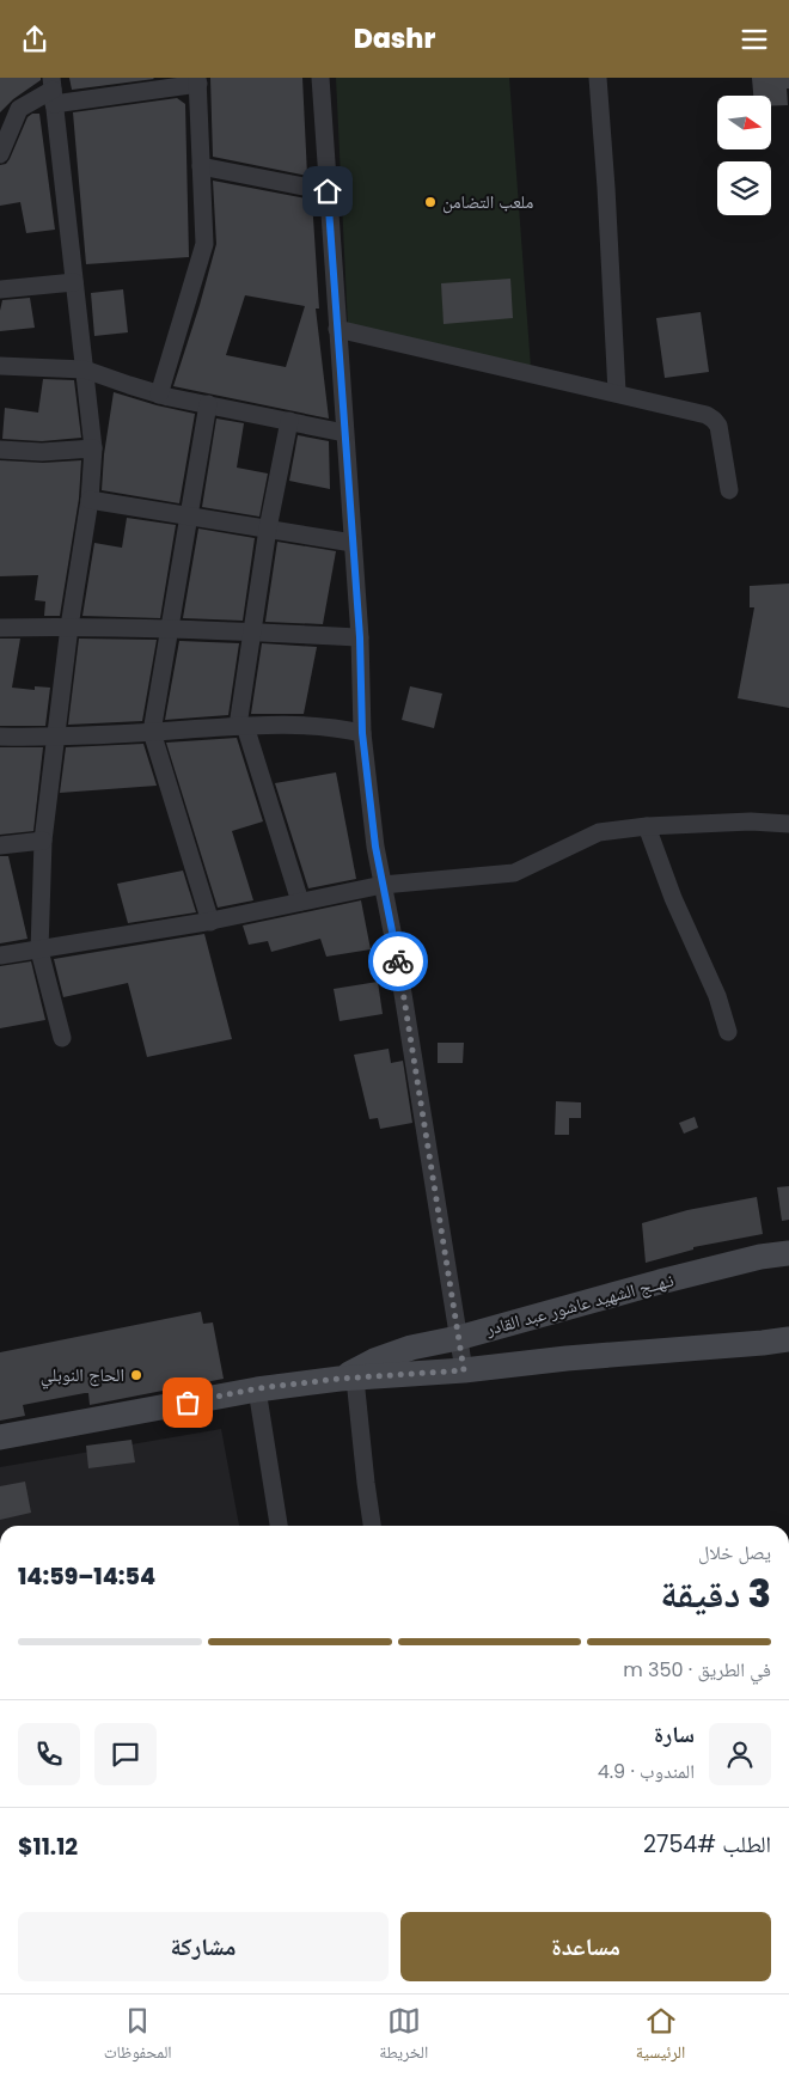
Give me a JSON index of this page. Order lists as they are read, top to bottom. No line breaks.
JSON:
{"streets":{"main road":["نـهــج الشهيد عاشور عبد القادر"]},"places":["ملعب التضامن","الحاج النوبلي"],"north":"right","page":{"header":"Dashr","heading":["3 دقيقة","يصل خلال","14:54–14:59"],"panel":["سارة","المندوب · 4.9","الطلب #2754","$11.12"],"bar":"في الطريق · 350 m","buttons":["مساعدة","مشاركة"],"tabs":["الرئيسية","الخريطة","المحفوظات"]}}
